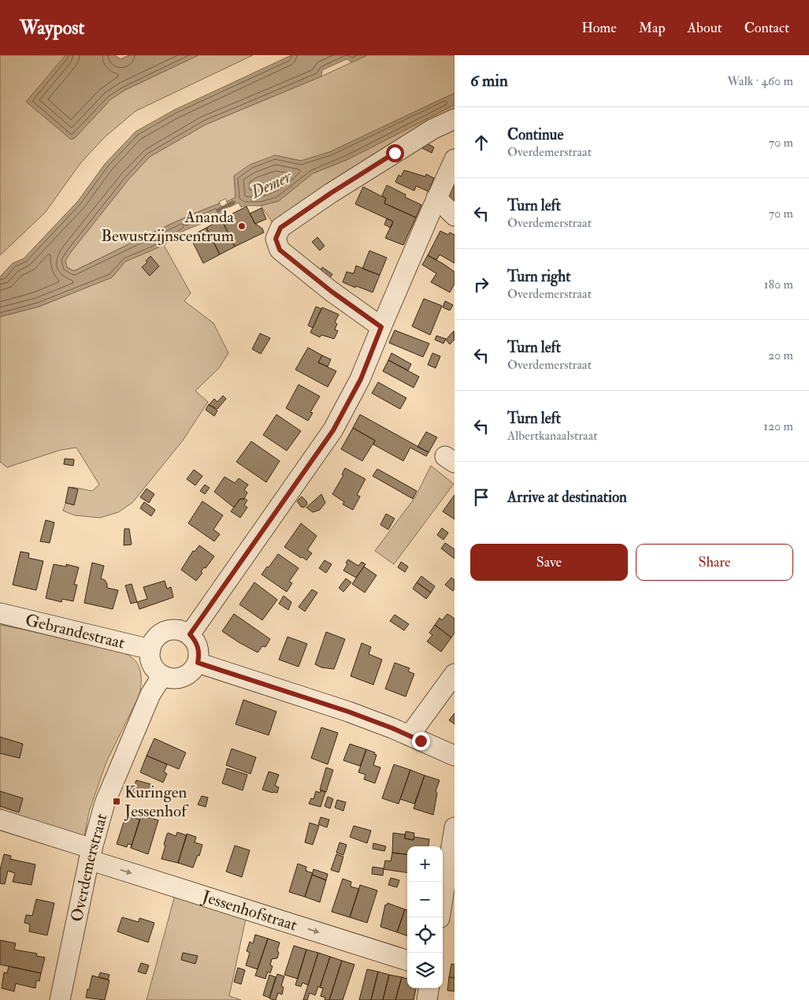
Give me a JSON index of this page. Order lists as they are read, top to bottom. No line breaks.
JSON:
{"streets":{"street":["Gebrandestraat","Overdemerstraat","Jessenhofstraat"]},"crossings":[["Gebrandestraat","Overdemerstraat"],["Overdemerstraat","Jessenhofstraat"]],"one_way":["Jessenhofstraat"],"water":["Demer"],"places":{"other":["Ananda Bewustzijnscentrum"],"transit":["Kuringen Jessenhof"]},"page":{"header":"Waypost","nav":["Home","Map","About","Contact"],"heading":["6 min","Walk · 460 m"],"list":[["Continue","Overdemerstraat","70 m"],["Turn left","Overdemerstraat","70 m"],["Turn right","Overdemerstraat","180 m"],["Turn left","Overdemerstraat","20 m"],["Turn left","Albertkanaalstraat","120 m"],"Arrive at destination"],"buttons":["Save","Share"],"map_buttons":["+","−"]}}
